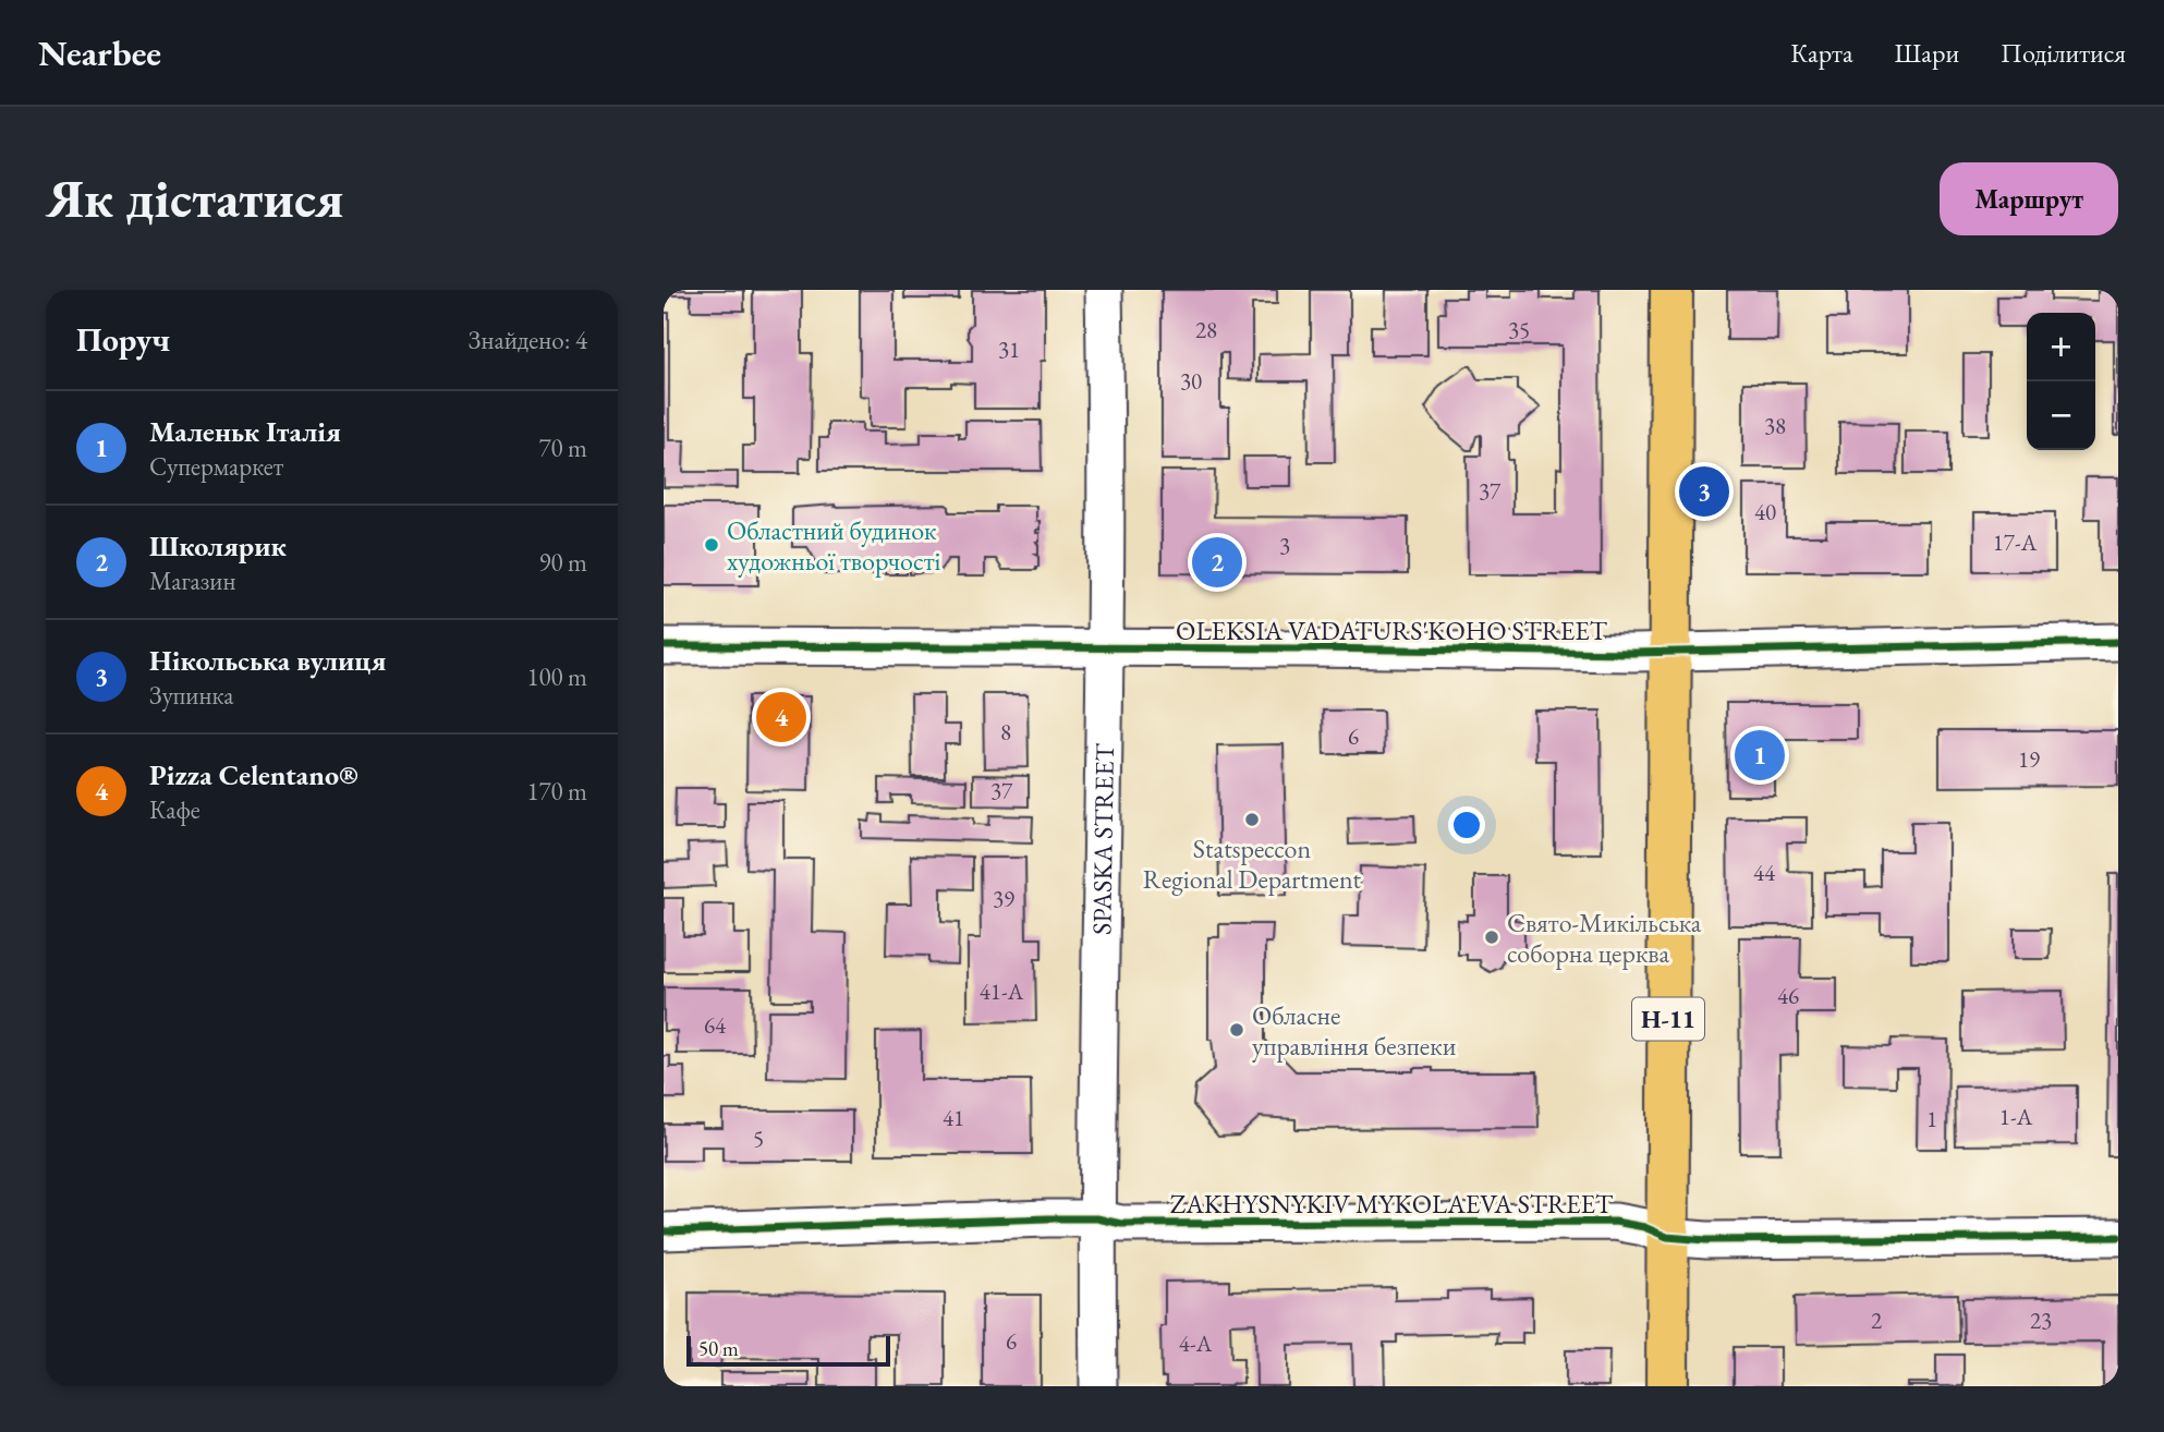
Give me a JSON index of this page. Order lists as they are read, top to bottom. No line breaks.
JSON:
{"streets":{"main road":["Н-11"],"street":["OLEKSIA VADATURS'KOHO STREET","SPASKA STREET","ZAKHYSNYKIV MYKOLAEVA STREET"]},"crossings":[["OLEKSIA VADATURS'KOHO STREET","SPASKA STREET"],["OLEKSIA VADATURS'KOHO STREET","Н-11"],["SPASKA STREET","ZAKHYSNYKIV MYKOLAEVA STREET"],["Н-11","ZAKHYSNYKIV MYKOLAEVA STREET"]],"places":["Областний будинок художньої творчості","Statspeccon Regional Department","Свято-Микільська соборна церква","Обласне управління безпеки"],"house_numbers":["28","35","31","30","38","37","40","17-А","3","8","6","19","37","44","39","41-А","46","64","1-А","41","1","5","2","23","6","4-А"],"scale_bar":"50 m","page":{"header":"Nearbee","nav":["Карта","Шари","Поділитися"],"buttons":"Маршрут","title":"Як дістатися","heading":["Поруч","Знайдено: 4"],"map_buttons":["+","−"],"list":[{"mark":"1","name":"Маленьк Італія","note":"Супермаркет","value":"70 m"},{"mark":"2","name":"Школярик","note":"Магазин","value":"90 m"},{"mark":"3","name":"Нікольська вулиця","note":"Зупинка","value":"100 m"},{"mark":"4","name":"Pizza Celentano®","note":"Кафе","value":"170 m"}],"pins":["3","2","4","1"],"scale":"50 m"}}
